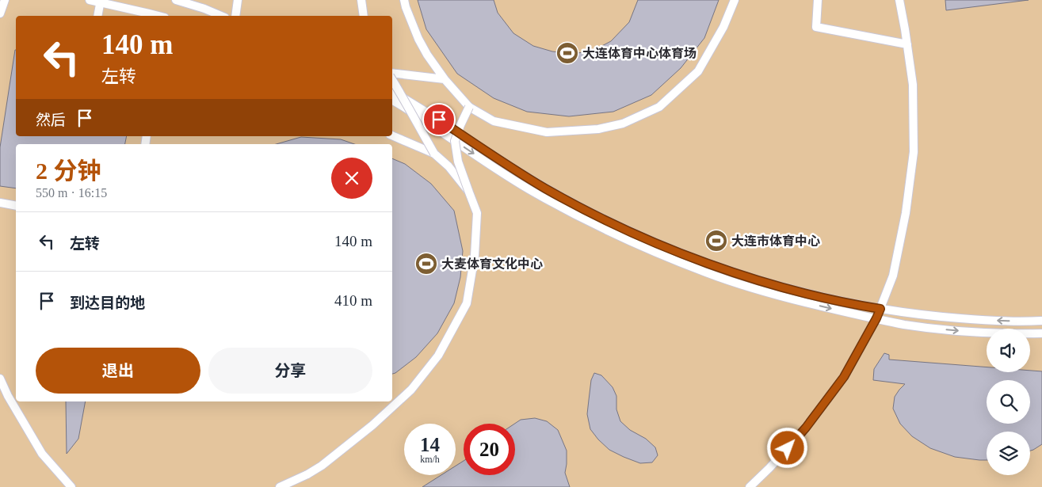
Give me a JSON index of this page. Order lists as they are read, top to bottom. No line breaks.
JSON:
{"places":{"sports":["大连体育中心体育场","大连市体育中心","大麦体育文化中心"]},"page":{"turn":["140 m","左转"],"then":"然后","heading":["2 分钟","550 m · 16:15"],"list":[{"name":"左转","value":"140 m"},{"name":"到达目的地","value":"410 m"}],"buttons":["退出","分享"],"speed":"14 km/h","limit":"20"}}
